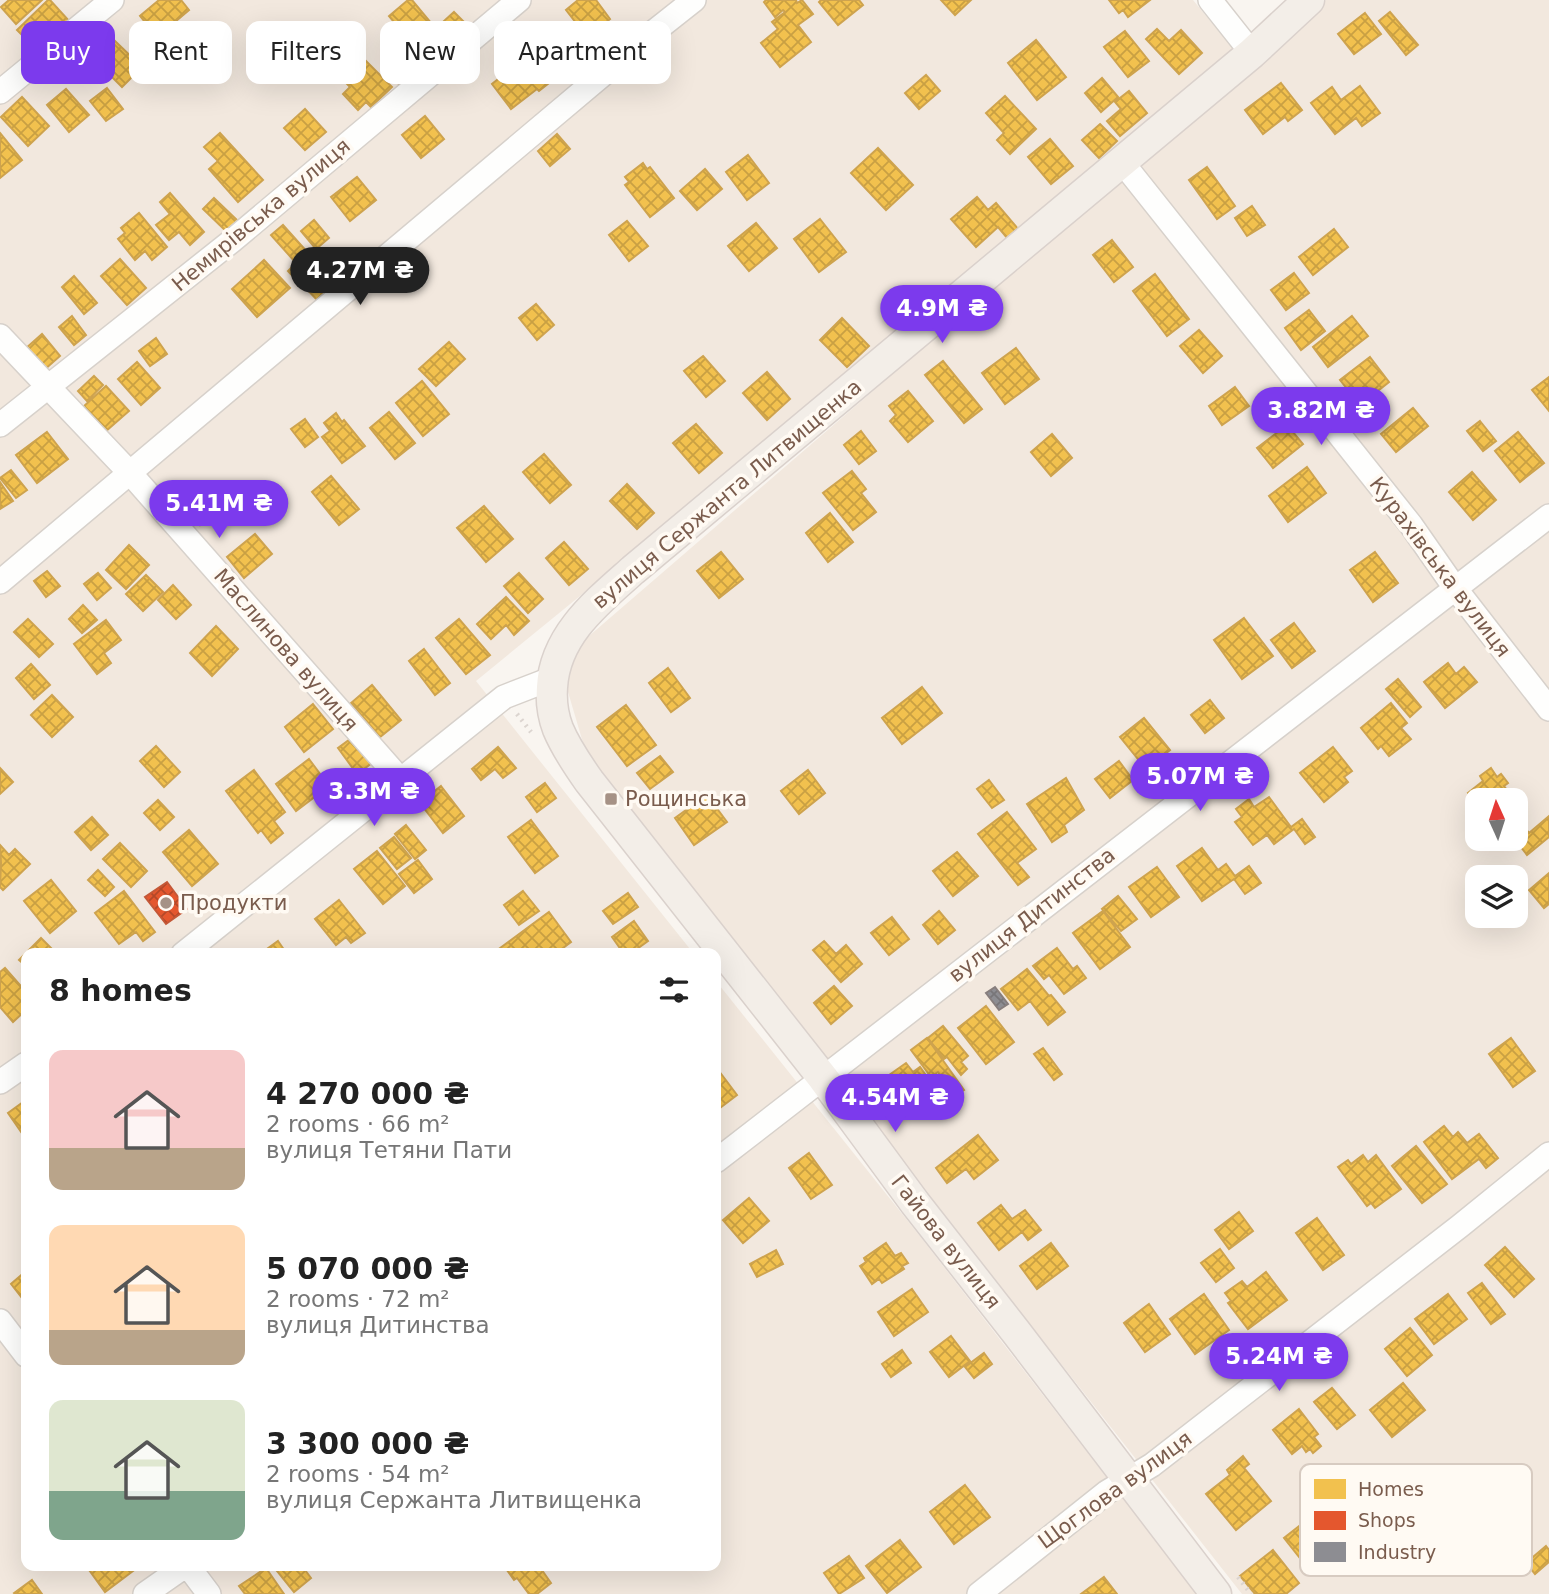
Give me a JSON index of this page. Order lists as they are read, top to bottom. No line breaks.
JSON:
{"streets":{"main road":["вулиця Сержанта Литвищенка","Гайова вулиця"],"street":["Немирівська вулиця","Курахівська вулиця","Маслинова вулиця","вулиця Дитинства","Щоглова вулиця"]},"crossings":[["Немирівська вулиця","Маслинова вулиця"],["вулиця Сержанта Литвищенка","Курахівська вулиця"],["вулиця Сержанта Литвищенка","Гайова вулиця"],["Курахівська вулиця","вулиця Дитинства"],["вулиця Дитинства","Гайова вулиця"],["Гайова вулиця","Щоглова вулиця"]],"places":{"transit":["Рощинська"],"other":["Продукти"]},"legend":["Homes","Shops","Industry"],"north":"top","page":{"chip":["Buy","Rent","Filters","New","Apartment"],"price":["4.27M ₴","4.9M ₴","3.82M ₴","5.41M ₴","5.07M ₴","3.3M ₴","4.54M ₴","5.24M ₴"],"heading":"8 homes","list":[{"name":"4 270 000 ₴","note":"2 rooms · 66 m² · вулиця Тетяни Пати"},{"name":"5 070 000 ₴","note":"2 rooms · 72 m² · вулиця Дитинства"},{"name":"3 300 000 ₴","note":"2 rooms · 54 m² · вулиця Сержанта Литвищенка"}]}}
